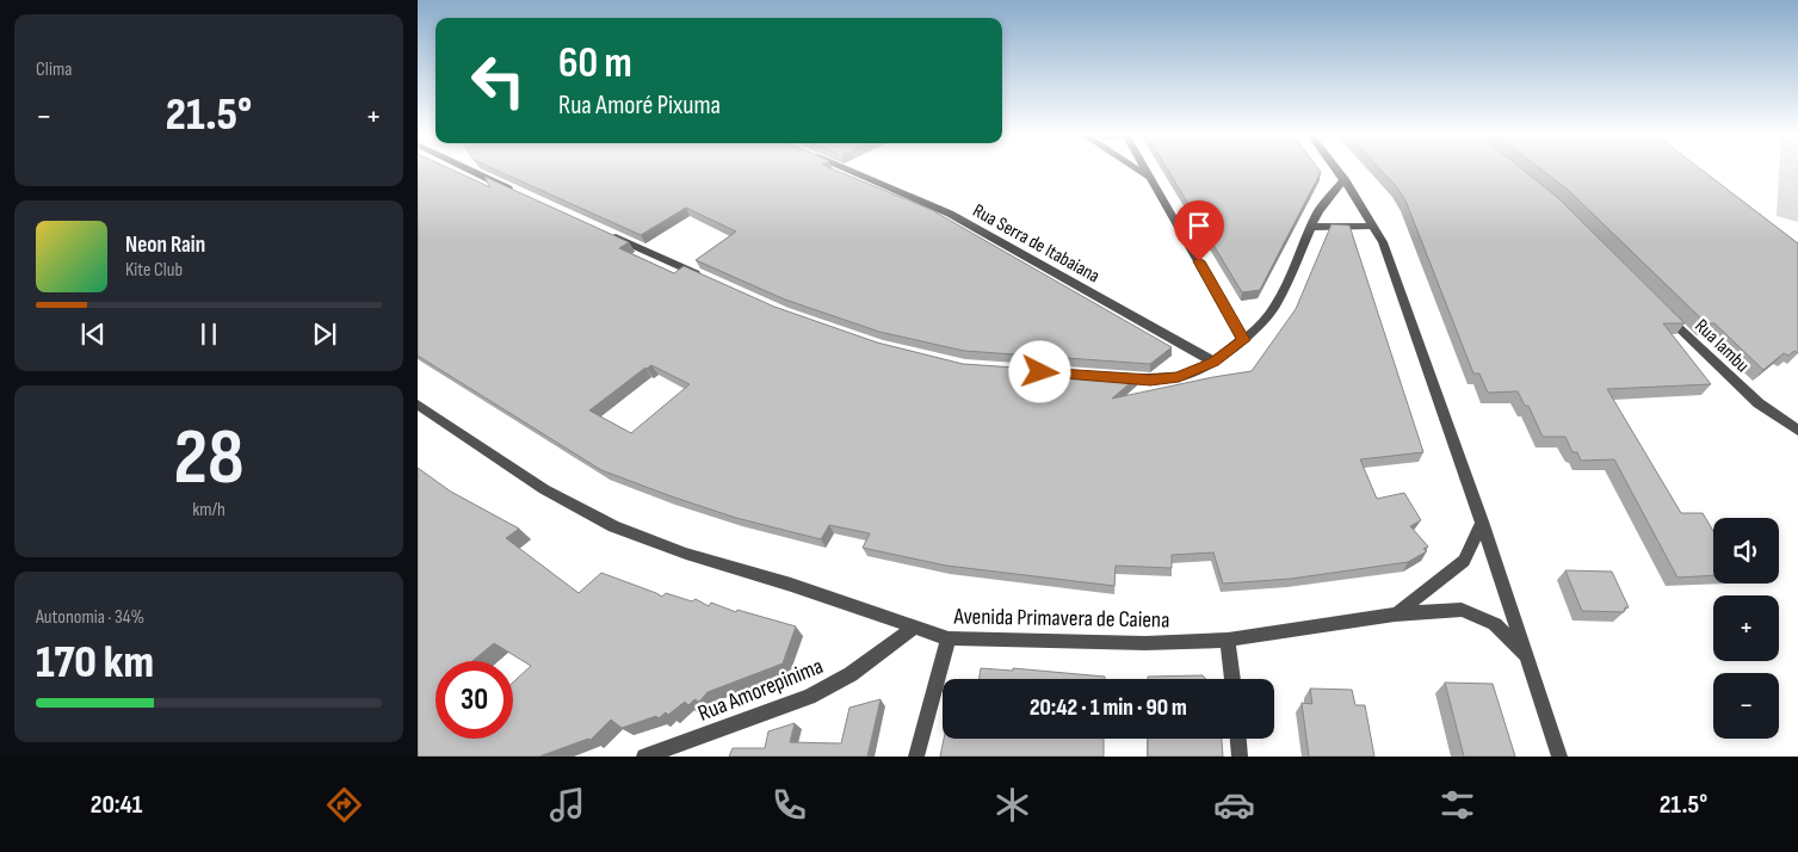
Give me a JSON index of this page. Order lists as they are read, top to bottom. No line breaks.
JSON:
{"streets":{"street":["Rua Serra de Itabaiana","Rua Iambu","Avenida Primavera de Caiena","Rua Amorepinima"]},"crossings":[["Avenida Primavera de Caiena","Rua Amorepinima"]],"page":{"tile":["Clima",["28","km/h"],["Autonomia · 34%","170 km"]],"turn":["60 m","Rua Amoré Pixuma"],"heat":["−","21.5°","+"],"song":["Neon Rain","Kite Club"],"map_buttons":["+","−"],"limit":"30","trip":"20:42 · 1 min · 90 m","tabs":["20:41","21.5°"]}}
